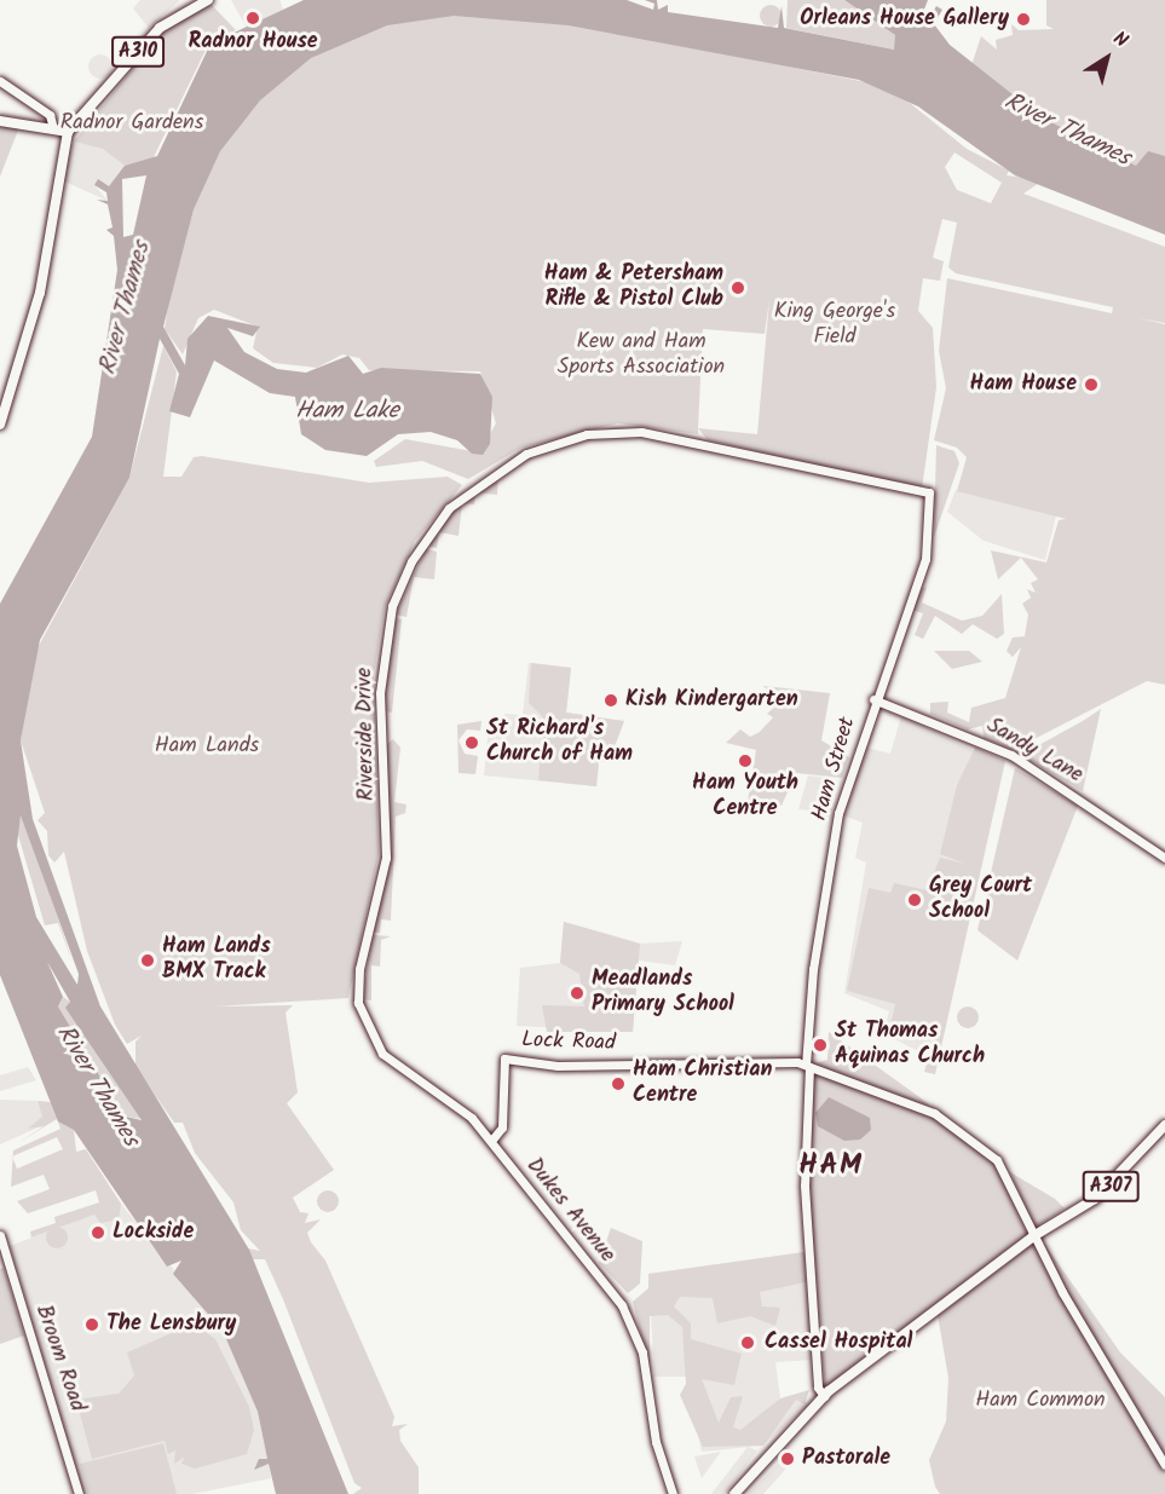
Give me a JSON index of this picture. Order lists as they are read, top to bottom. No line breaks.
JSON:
{"streets":{"main road":["A310","A307"],"street":["Riverside Drive","Sandy Lane","Ham Street","Lock Road","Dukes Avenue","Broom Road"]},"crossings":[["Riverside Drive","Ham Street"],["Riverside Drive","Dukes Avenue"],["Sandy Lane","Ham Street"],["Ham Street","Lock Road"],["Lock Road","Dukes Avenue"]],"districts":["HAM"],"water":["River Thames","Ham Lake"],"parks":["Radnor Gardens","King George's Field","Kew and Ham Sports Association","Ham Lands","Ham Common"],"places":["Radnor House","Orleans House Gallery","Ham & Petersham Rifle & Pistol Club","Ham House","Kish Kindergarten","St Richard's Church of Ham","Ham Youth Centre","Grey Court School","Ham Lands BMX Track","Meadlands Primary School","St Thomas Aquinas Church","Ham Christian Centre","Lockside","The Lensbury","Cassel Hospital","Pastorale"],"north":"top right"}
